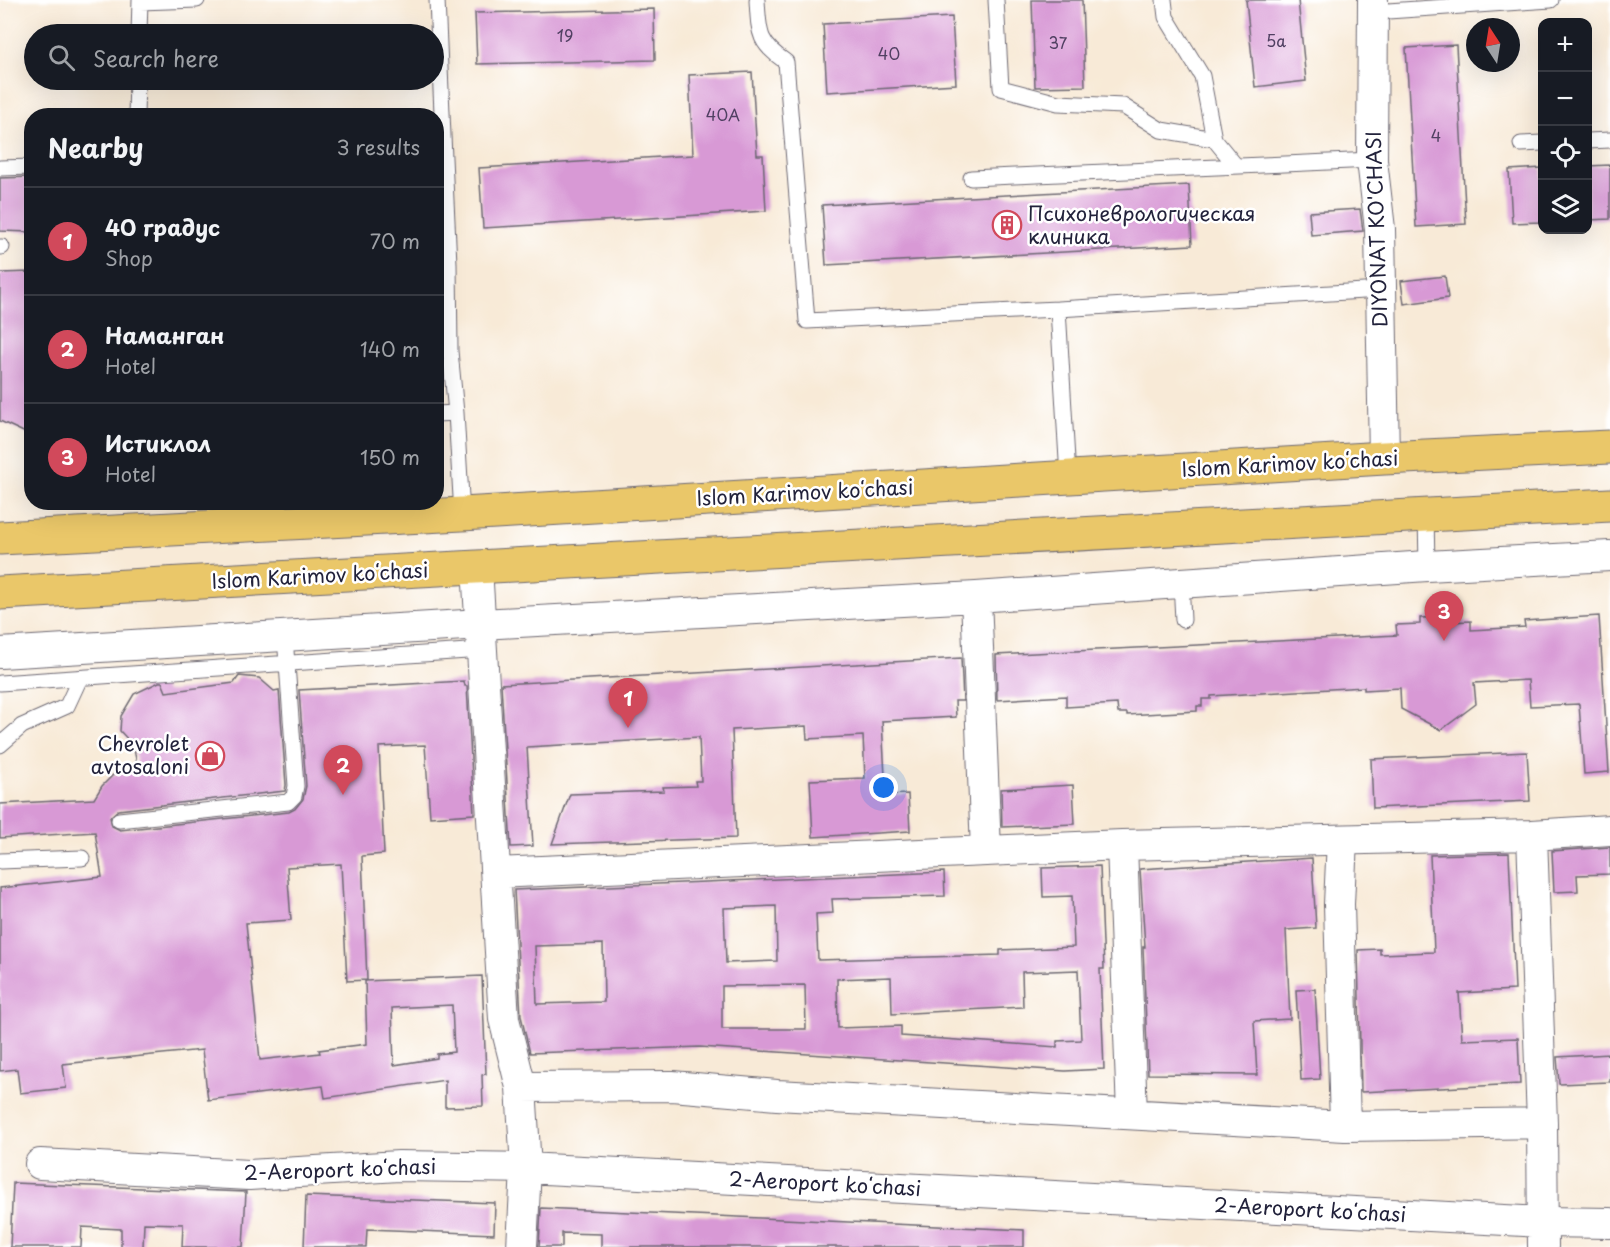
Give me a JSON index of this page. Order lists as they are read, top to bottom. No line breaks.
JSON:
{"streets":{"highway":["Islom Karimov koʻchasi"],"street":["DIYONAT KO'CHASI","2-Aeroport koʻchasi"]},"crossings":[["DIYONAT KO'CHASI","Islom Karimov koʻchasi"]],"places":{"building":["Психоневрологическая клиника"],"shop":["Chevrolet avtosaloni"]},"house_numbers":["19","5a","37","40","40A","4"],"north":"top","page":{"map_buttons":["+","−"],"search":"Search here","heading":["Nearby","3 results"],"list":[{"mark":"1","name":"40 градус","note":"Shop","value":"70 m"},{"mark":"2","name":"Наманган","note":"Hotel","value":"140 m"},{"mark":"3","name":"Истиклол","note":"Hotel","value":"150 m"}],"pins":["3","1","2"]}}
